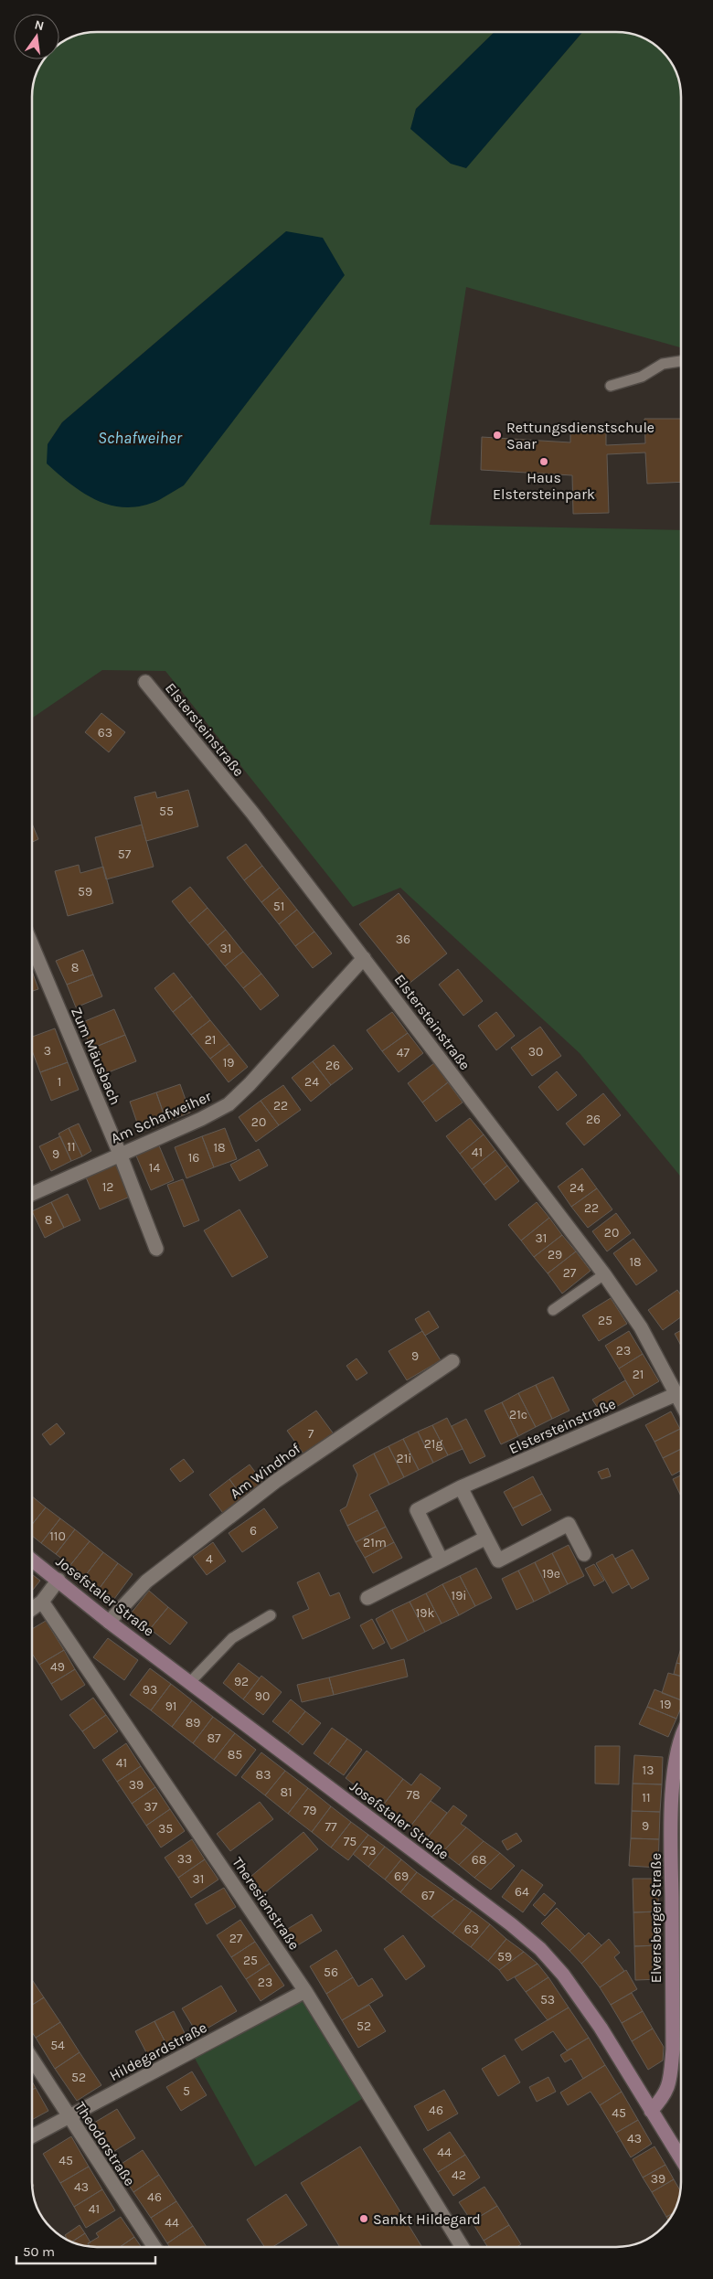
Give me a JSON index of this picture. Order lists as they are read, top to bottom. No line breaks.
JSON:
{"streets":{"street":["Elstersteinstraße","Zum Mäusbach","Am Schafweiher","Am Windhof","Josefstaler Straße","Theresienstraße","Elversberger Straße","Hildegardstraße","Theodorstraße"]},"crossings":[["Elstersteinstraße","Am Schafweiher"],["Zum Mäusbach","Am Schafweiher"],["Am Windhof","Josefstaler Straße"],["Josefstaler Straße","Elversberger Straße"],["Theresienstraße","Hildegardstraße"],["Hildegardstraße","Theodorstraße"]],"water":["Schafweiher"],"places":["Rettungsdienstschule Saar","Haus Elstersteinpark","Sankt Hildegard"],"house_numbers":["63","55","57","59","51","36","31","8","21","3","30","47","19","26","1","24","22","26","20","11","18","41","9","16","14","12","24","22","8","20","31","29","18","27","25","23","9","21","21c","7","21g","21i","6","110","21m","4","19e","19i","19k","49","92","93","90","19","91","89","87","85","41","13","83","39","81","78","11","37","79","9","77","35","75","73","33","68","69","31","64","67","63","27","59","25","56","23","53","52","54","52","5","46","45","43","44","45","42","39","43","46","41","44"],"scale_bar":"50 m","north":"top"}
